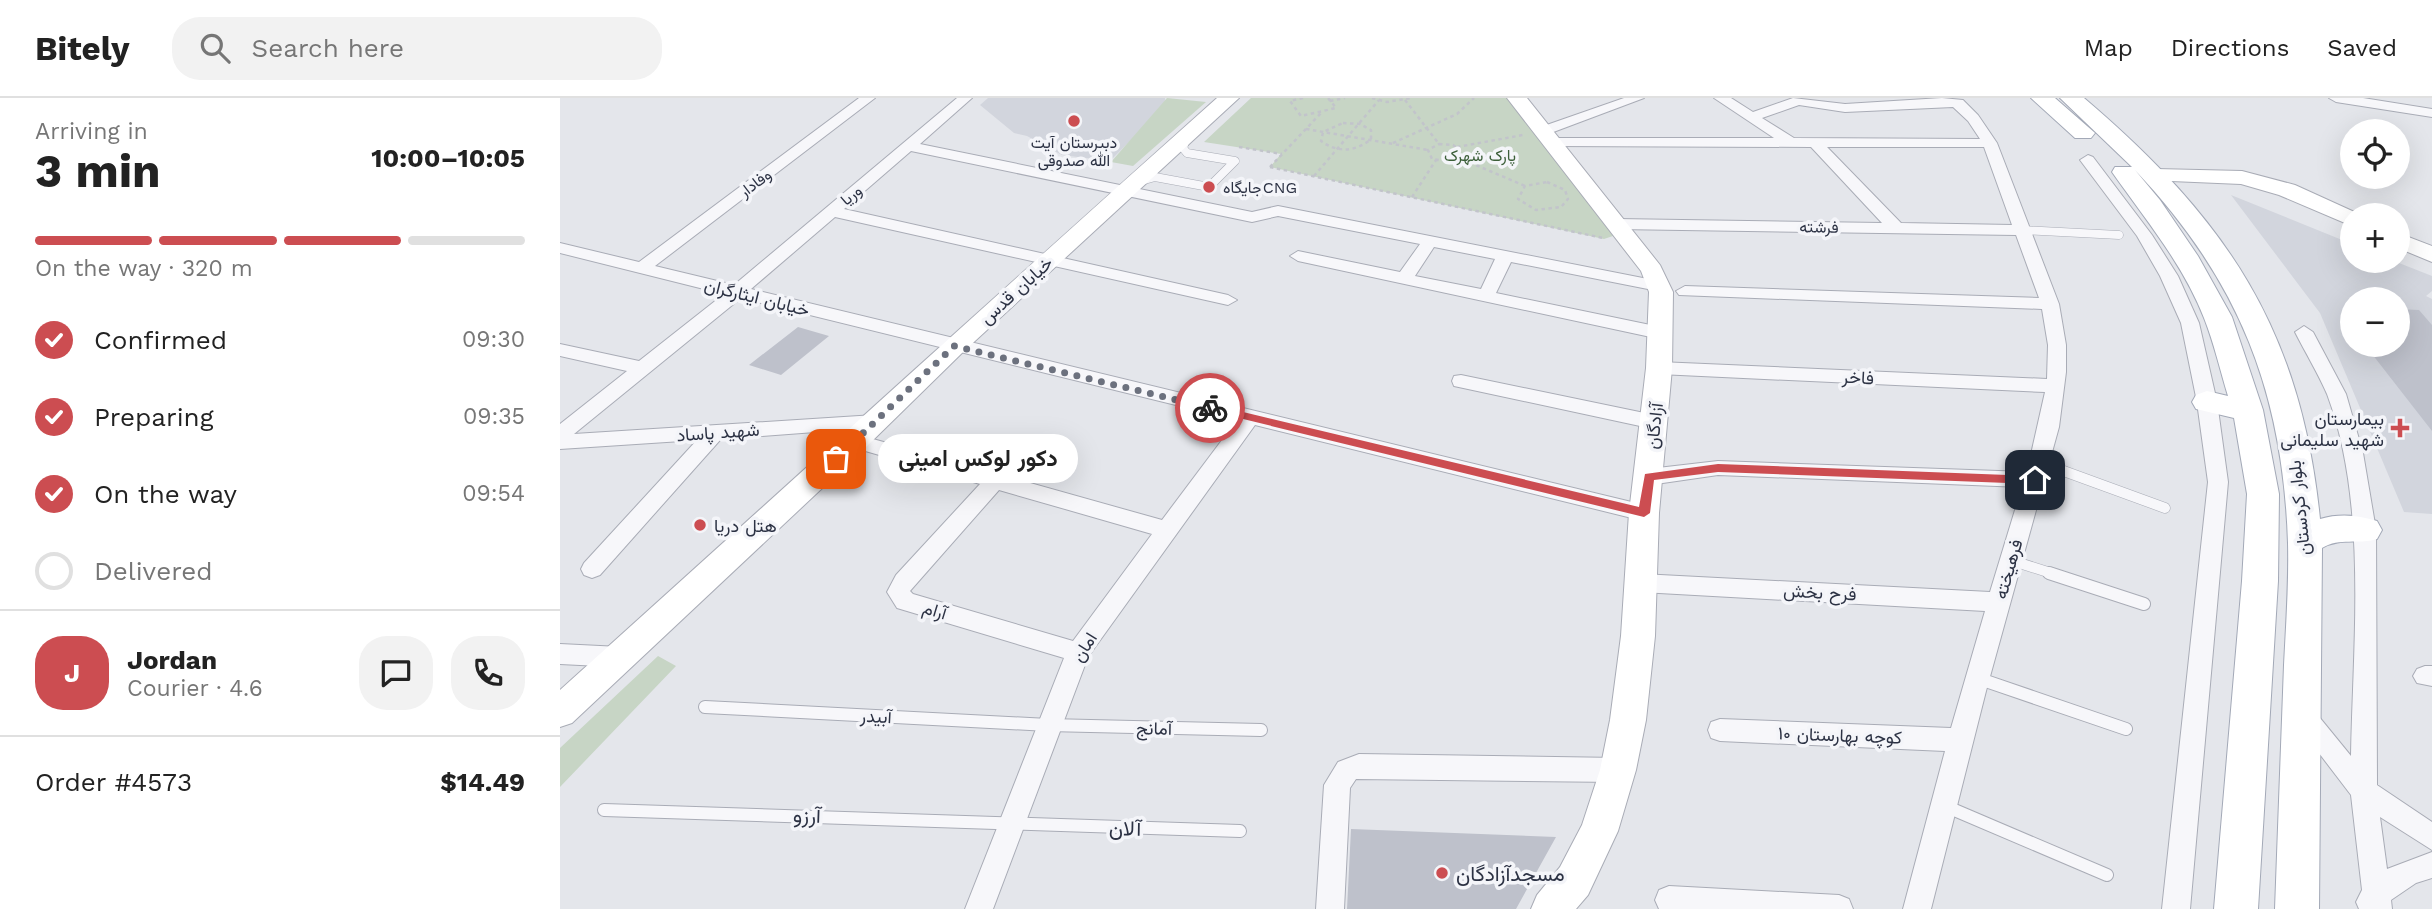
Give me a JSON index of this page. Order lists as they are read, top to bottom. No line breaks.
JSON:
{"streets":{"main road":["بلوار کردستان"],"street":["وفادار","وریا","فرشته","خیابان قدس","خیابان ایثارگران","فاخر","آزادگان","شهید پاساد","فرهیخته","فرح بخش","آرام","امان","کوچه بهارستان ۱۰"],"lane":["آبیدر","آمانج","آرزو","آلان"]},"crossings":[["وفادار","خیابان ایثارگران"],["وریا","خیابان ایثارگران"],["فرشته","آزادگان"],["فرشته","فرهیخته"],["خیابان قدس","خیابان ایثارگران"],["خیابان قدس","شهید پاساد"],["خیابان ایثارگران","آزادگان"],["خیابان ایثارگران","امان"],["فاخر","آزادگان"],["فاخر","فرهیخته"],["آزادگان","فرح بخش"],["شهید پاساد","آرام"],["شهید پاساد","امان"],["فرهیخته","فرح بخش"],["فرهیخته","کوچه بهارستان ۱۰"],["آرام","امان"],["امان","آبیدر"],["امان","آمانج"],["امان","آرزو"],["امان","آلان"],["آبیدر","آمانج"],["آرزو","آلان"]],"parks":["پارک شهرک"],"places":{"other":["دبیرستان آیت الله صدوقی","جایگاهCNG","دکور لوکس امینی","هتل دریا","مسجدآزادگان"],"health":["بیمارستان شهید سلیمانی"]},"page":{"header":"Bitely","search":"Search here","nav":["Map","Directions","Saved"],"heading":["3 min","Arriving in","10:00–10:05"],"panel":["Jordan","Courier · 4.6","Order #4573","$14.49"],"map_buttons":["+","−"],"bar":"On the way · 320 m","list":[["Confirmed","09:30"],["Preparing","09:35"],["On the way","09:54"],"Delivered"],"bubble":"دکور لوکس امینی","round":"J"}}
